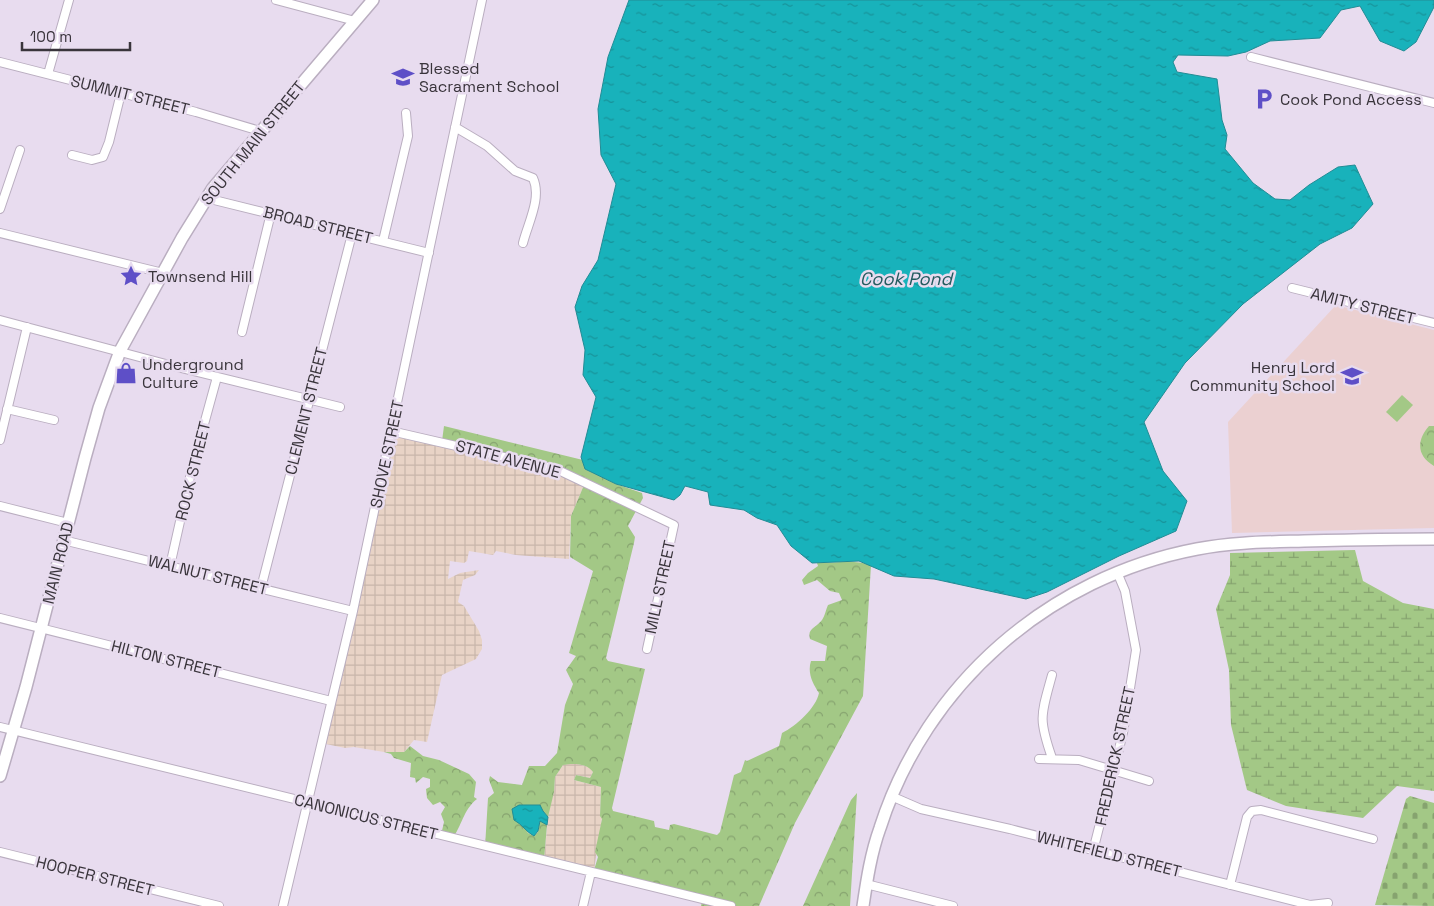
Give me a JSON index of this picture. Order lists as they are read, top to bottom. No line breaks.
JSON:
{"streets":{"main road":["SOUTH MAIN STREET","MAIN ROAD"],"street":["SUMMIT STREET","BROAD STREET","AMITY STREET","CLEMENT STREET","SHOVE STREET","STATE AVENUE","ROCK STREET","WALNUT STREET","MILL STREET","HILTON STREET","FREDERICK STREET","CANONICUS STREET","WHITEFIELD STREET","HOOPER STREET"]},"crossings":[["SUMMIT STREET","SOUTH MAIN STREET"],["SOUTH MAIN STREET","BROAD STREET"],["SOUTH MAIN STREET","MAIN ROAD"],["BROAD STREET","CLEMENT STREET"],["BROAD STREET","SHOVE STREET"],["CLEMENT STREET","WALNUT STREET"],["SHOVE STREET","STATE AVENUE"],["SHOVE STREET","WALNUT STREET"],["SHOVE STREET","HILTON STREET"],["SHOVE STREET","CANONICUS STREET"],["STATE AVENUE","MILL STREET"],["ROCK STREET","WALNUT STREET"],["MAIN ROAD","WALNUT STREET"],["MAIN ROAD","HILTON STREET"],["MAIN ROAD","CANONICUS STREET"],["FREDERICK STREET","WHITEFIELD STREET"]],"water":["Cook Pond"],"places":{"school or university":["Blessed Sacrament School","Henry Lord Community School"],"parking":["Cook Pond Access"],"place":["Townsend Hill"],"shop":["Underground Culture"]},"scale_bar":"100 m"}
